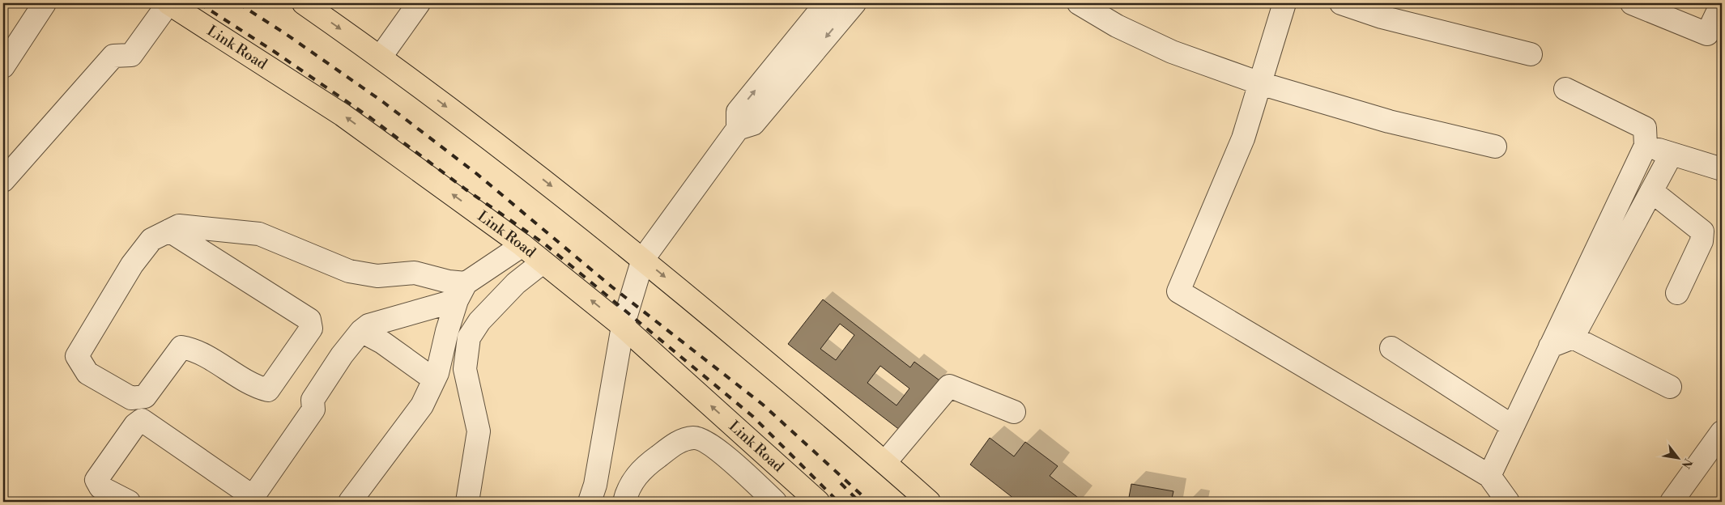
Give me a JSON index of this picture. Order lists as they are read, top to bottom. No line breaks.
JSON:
{"streets":{"main road":["Link Road"]},"north":"bottom right"}
